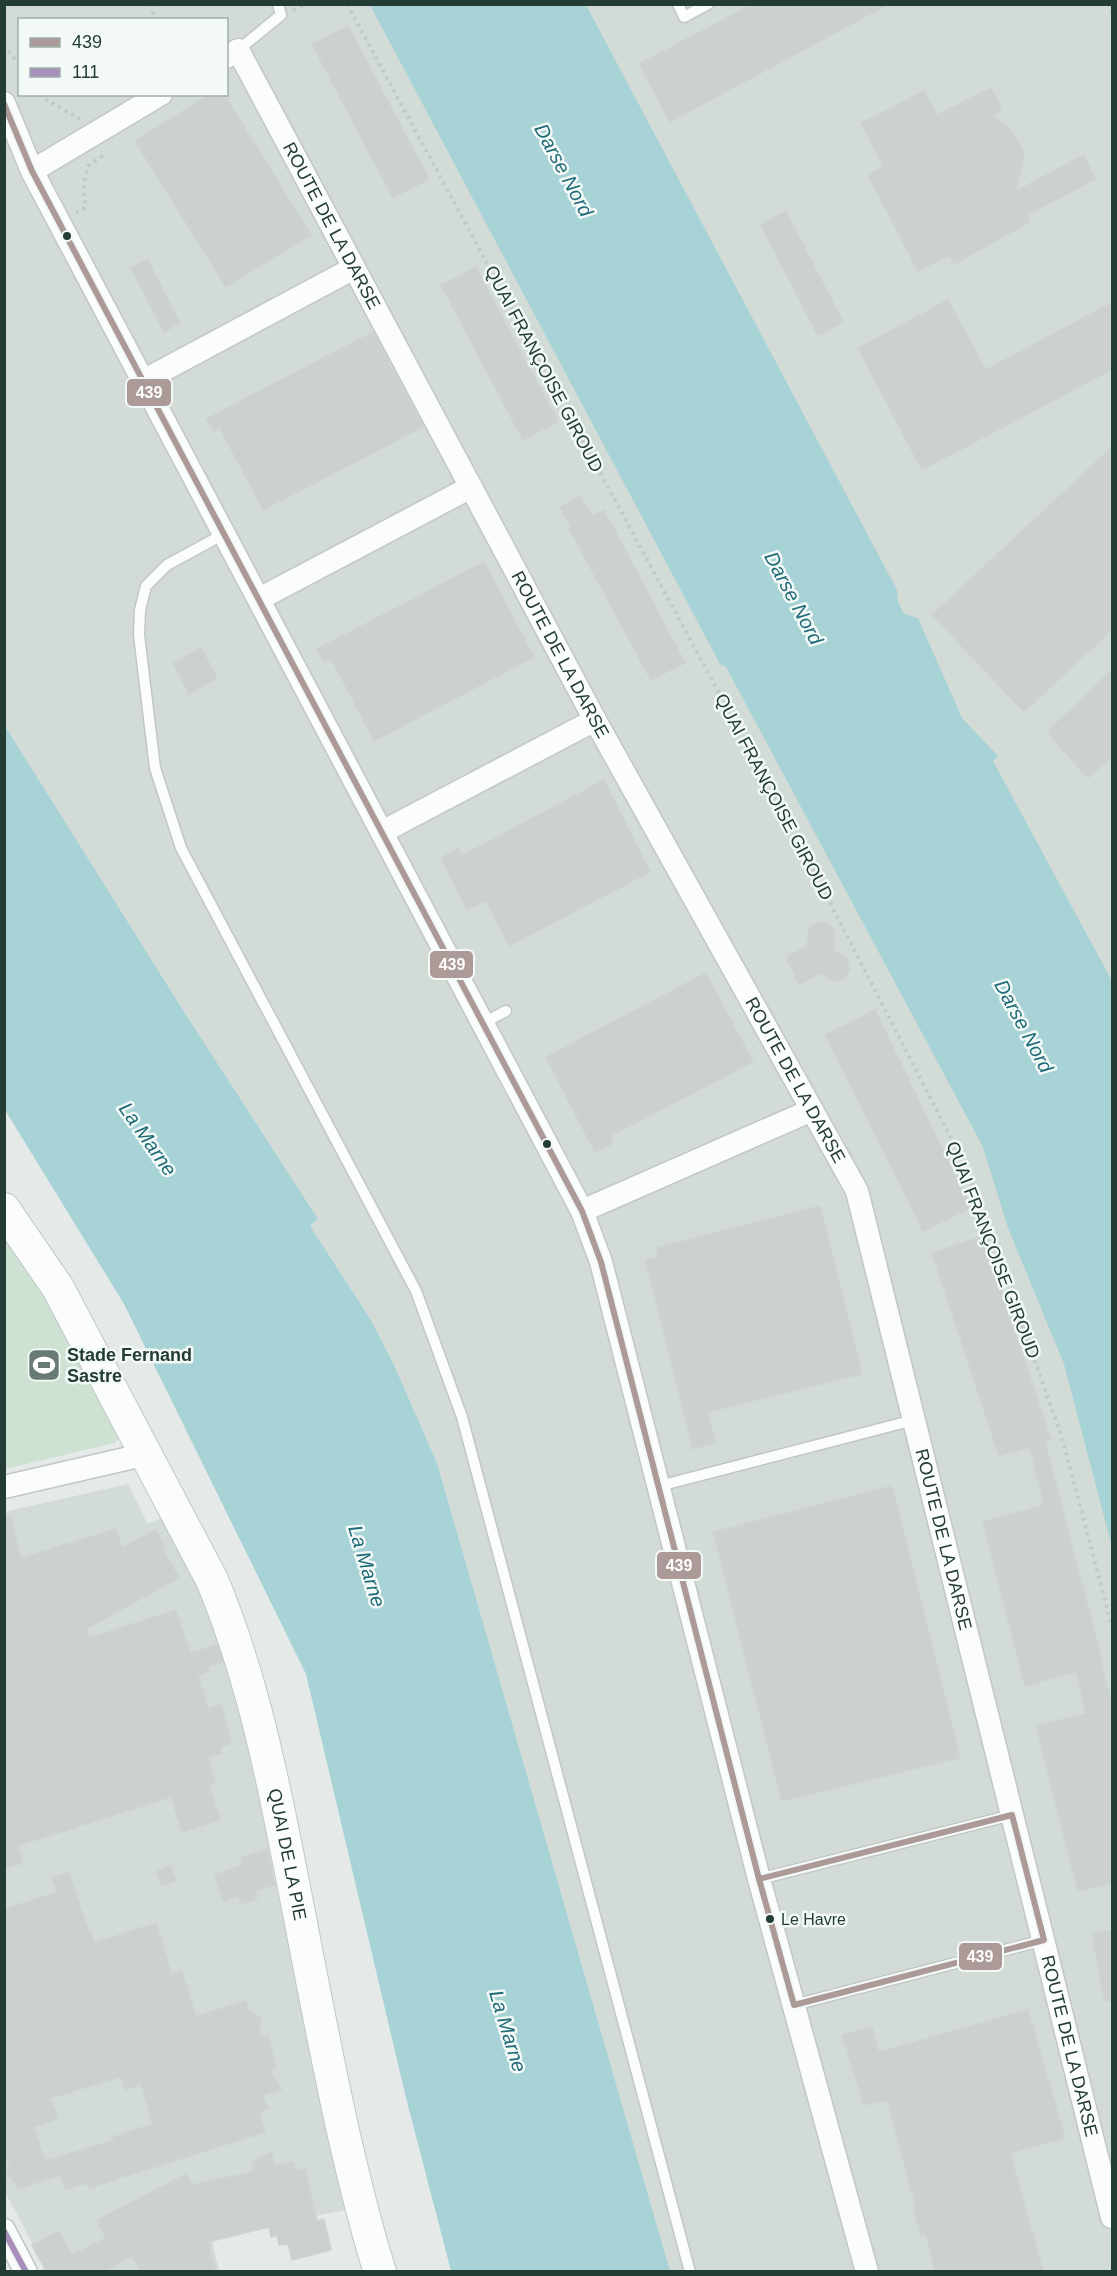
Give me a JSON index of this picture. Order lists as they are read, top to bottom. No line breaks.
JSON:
{"streets":{"street":["ROUTE DE LA DARSE","QUAI DE LA PIE"],"path":["QUAI FRANÇOISE GIROUD"]},"water":["Darse Nord","La Marne"],"places":{"sports":["Stade Fernand Sastre"],"other":["Le Havre"]},"lines":["transit line 439","transit line 111"],"legend":["439","111"]}
